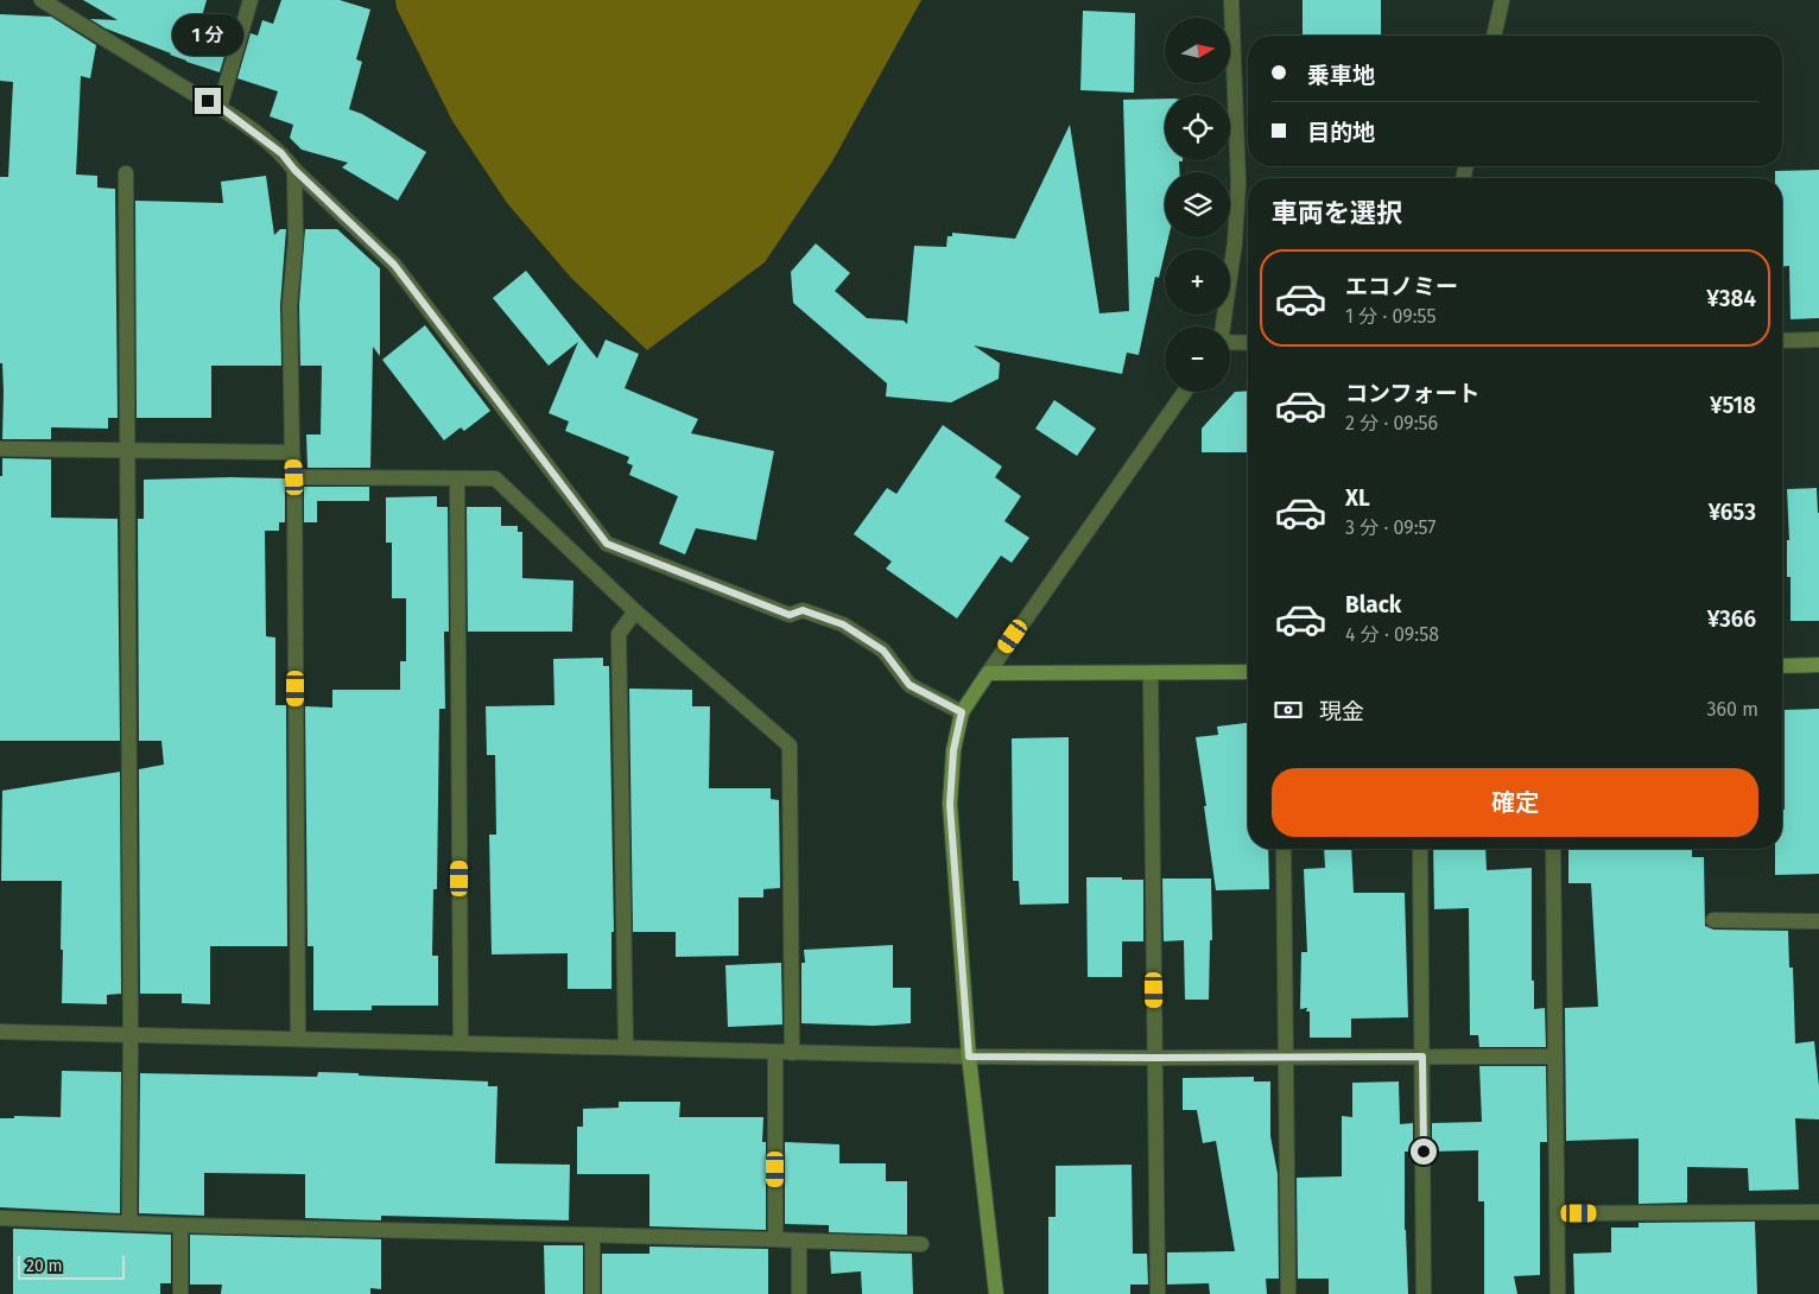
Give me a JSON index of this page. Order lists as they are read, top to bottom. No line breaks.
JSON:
{"scale_bar":"20 m","north":"right","page":{"bubble":"1 分","map_buttons":["+","−"],"banner":["乗車地","目的地"],"heading":"車両を選択","list":[{"name":"エコノミー","note":"1 分 · 09:55","value":"¥384"},{"name":"コンフォート","note":"2 分 · 09:56","value":"¥518"},{"name":"XL","note":"3 分 · 09:57","value":"¥653"},{"name":"Black","note":"4 分 · 09:58","value":"¥366"}],"pay":["現金","360 m"],"buttons":"確定","scale":"20 m"}}
